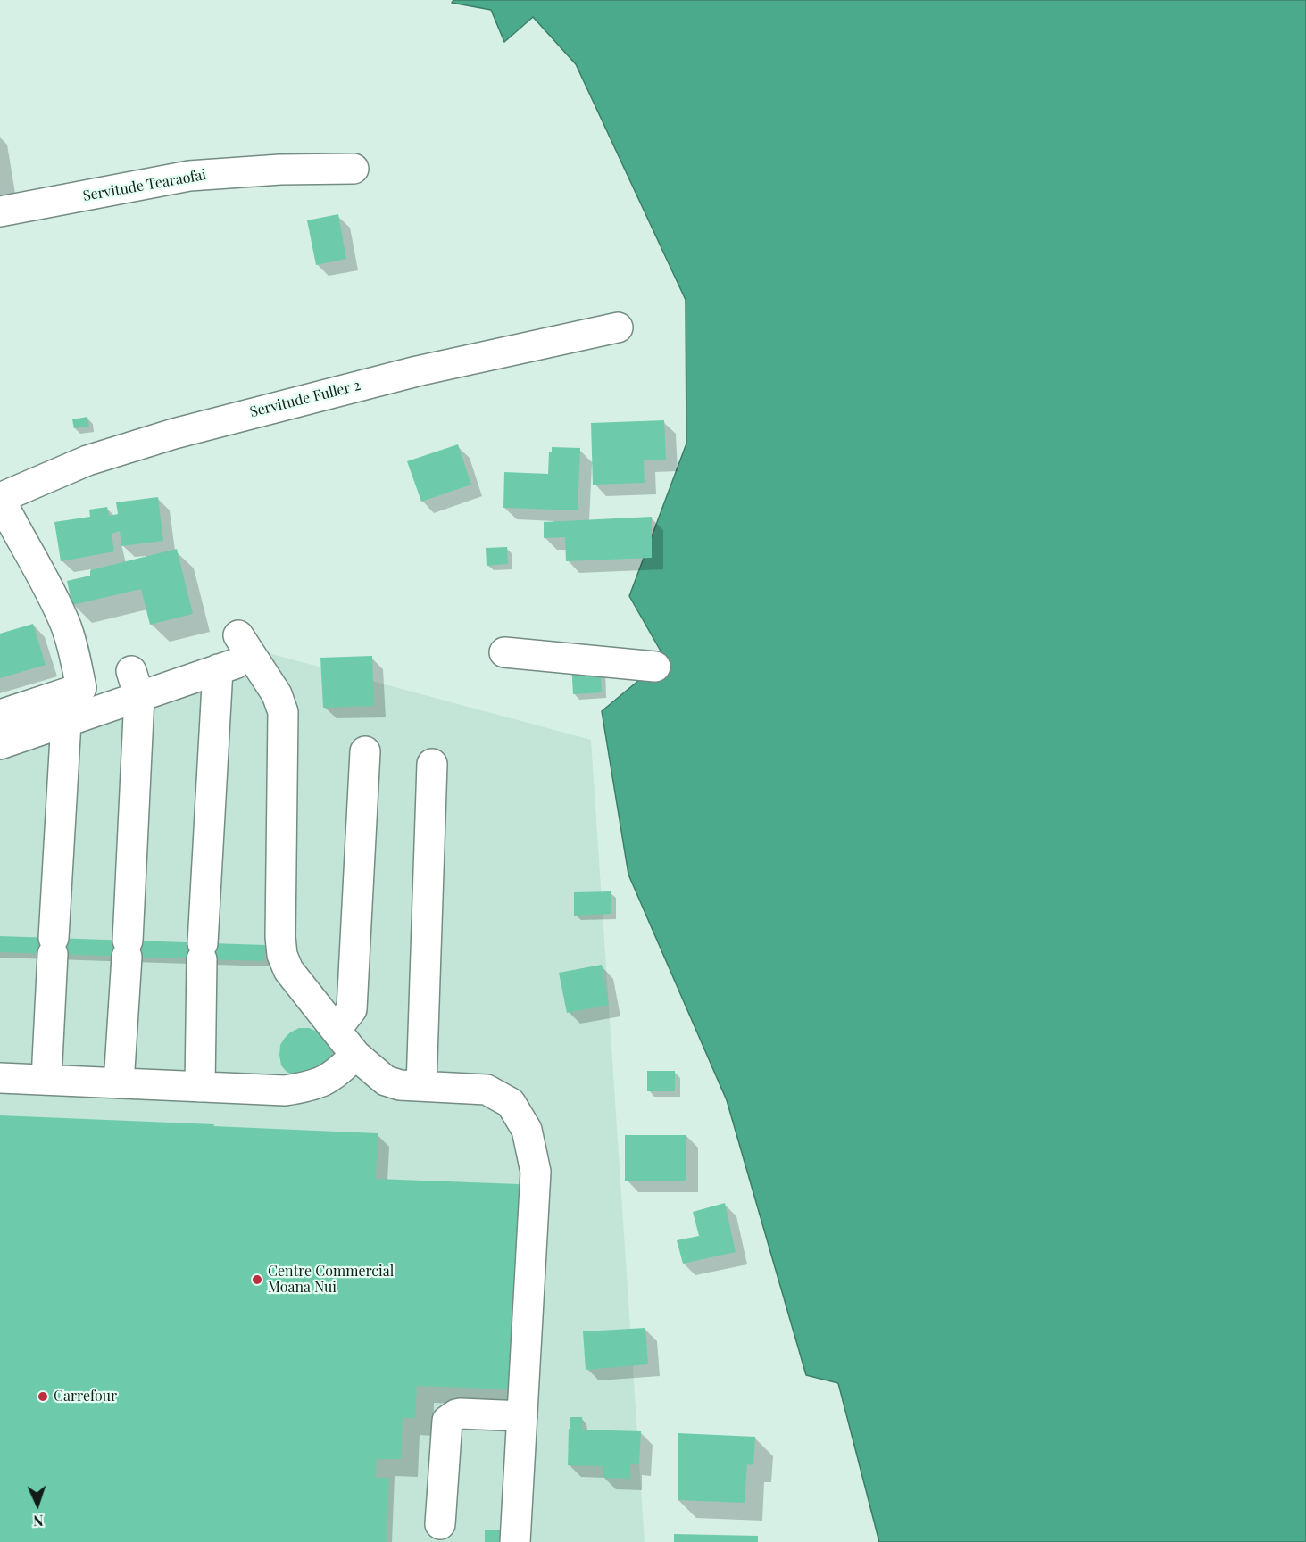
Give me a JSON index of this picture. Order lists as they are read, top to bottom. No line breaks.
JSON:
{"streets":{"street":["Servitude Tearaofai","Servitude Fuller 2"]},"places":["Centre Commercial Moana Nui","Carrefour"],"north":"bottom"}
